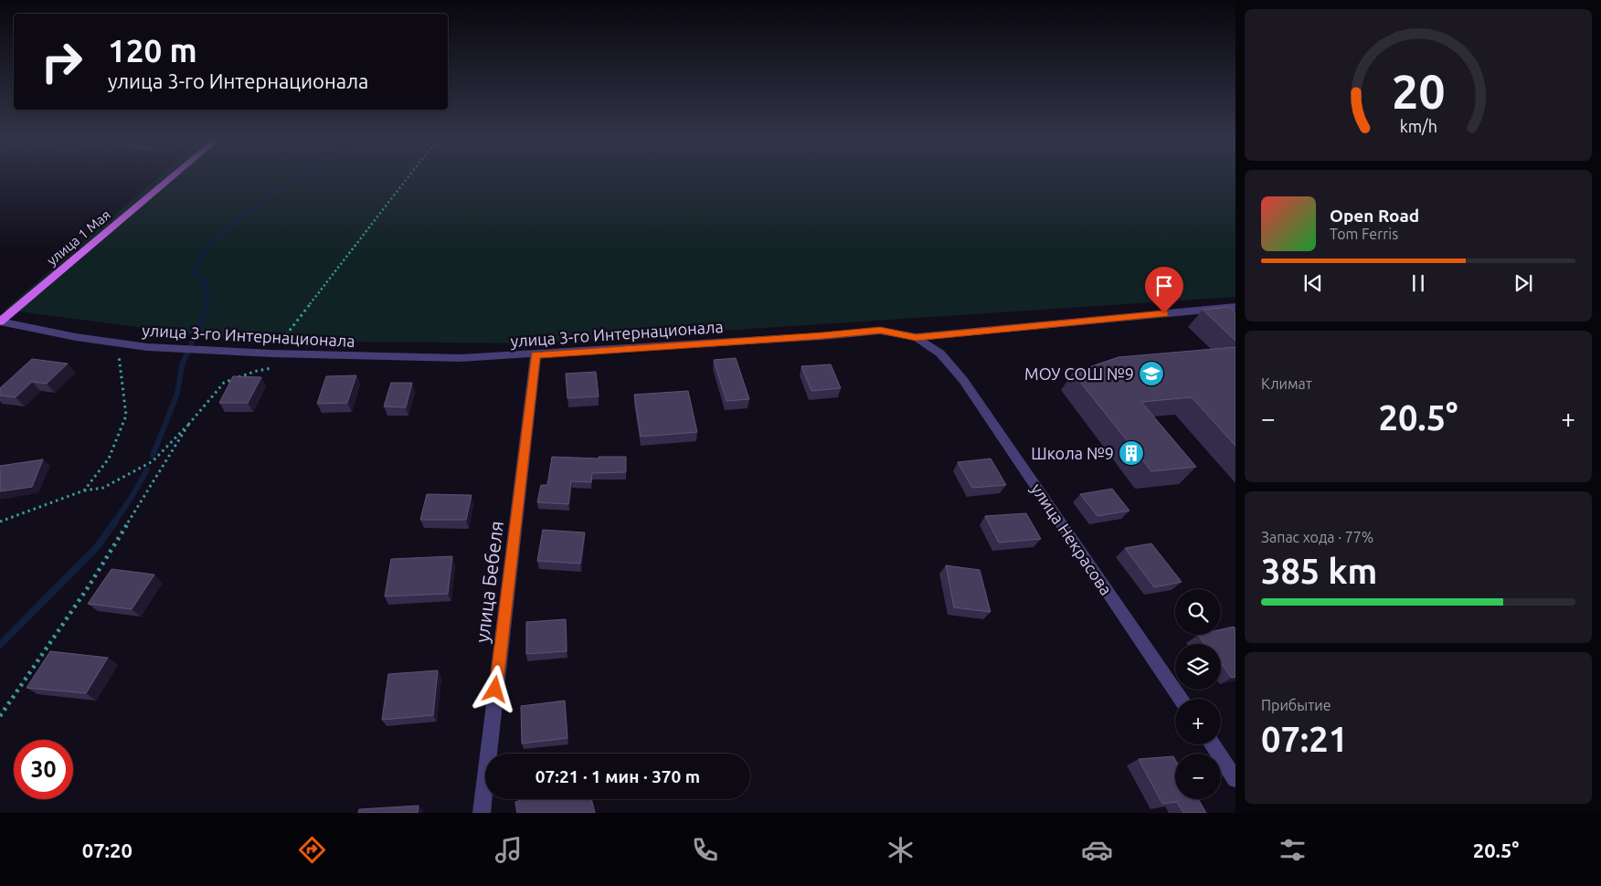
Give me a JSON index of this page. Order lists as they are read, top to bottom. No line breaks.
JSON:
{"streets":{"main road":["улица 1 Мая"],"street":["улица 3-го Интернационала","улица Некрасова","улица Бебеля"]},"crossings":[["улица 1 Мая","улица 3-го Интернационала"],["улица 3-го Интернационала","улица Некрасова"],["улица 3-го Интернационала","улица Бебеля"]],"places":{"school or university":["МОУ СОШ №9"],"building":["Школа №9"]},"page":{"turn":["120 m","улица 3-го Интернационала"],"song":["Open Road","Tom Ferris"],"tile":["Климат",["Запас хода · 77%","385 km"],["Прибытие","07:21"]],"heat":["−","20.5°","+"],"map_buttons":["+","−"],"limit":"30","trip":"07:21 · 1 мин · 370 m","tabs":["07:20","20.5°"],"gauge":["20","km/h"]}}
